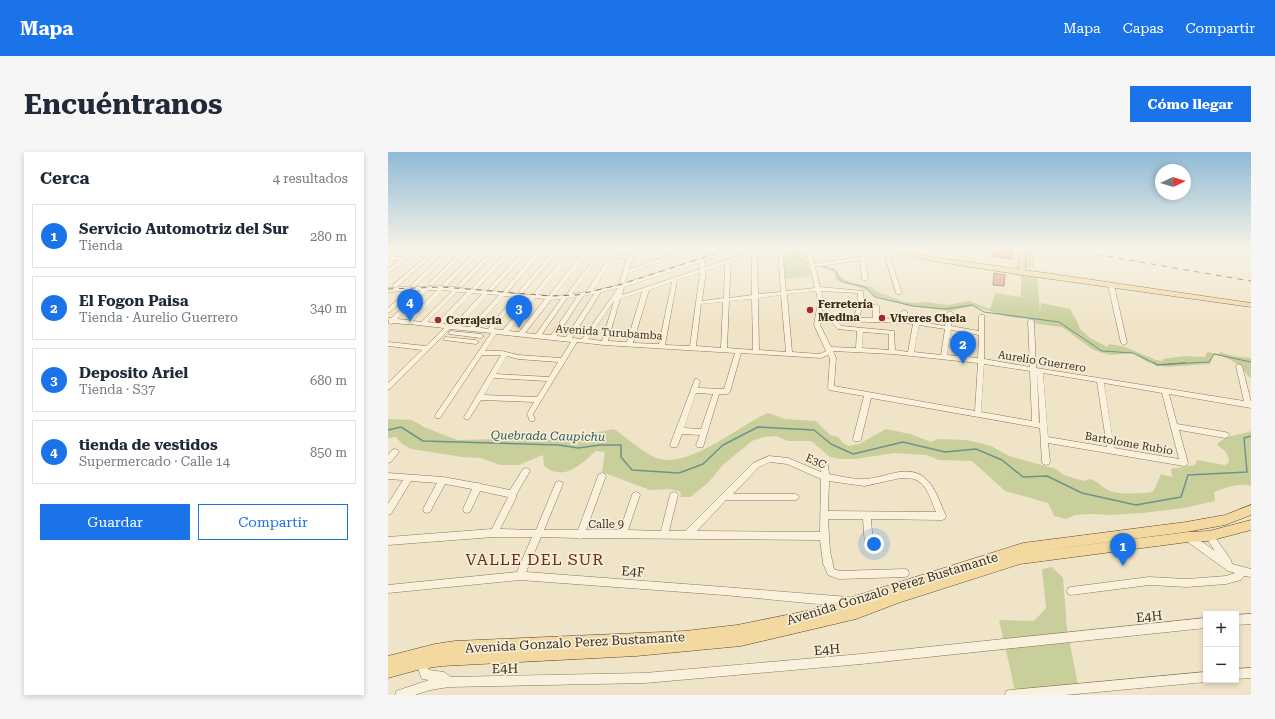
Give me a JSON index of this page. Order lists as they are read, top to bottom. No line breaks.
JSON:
{"streets":{"main road":["Avenida Gonzalo Perez Bustamante"],"street":["Avenida Turubamba","Aurelio Guerrero","Bartolome Rubio","E3C","Calle 9","E4F","E4H"]},"crossings":[["Avenida Turubamba","Aurelio Guerrero"],["Aurelio Guerrero","Bartolome Rubio"],["E3C","Calle 9"],["E4F","Avenida Gonzalo Perez Bustamante"],["Avenida Gonzalo Perez Bustamante","E4H"]],"districts":["VALLE DEL SUR"],"water":["Quebrada Caupichu"],"places":["Ferretería Medina","Viveres Chela","Cerrajeria"],"north":"right","page":{"header":"Mapa","nav":["Mapa","Capas","Compartir"],"buttons":["Cómo llegar",["Guardar","Compartir"]],"title":"Encuéntranos","heading":["Cerca","4 resultados"],"list":[{"mark":"1","name":"Servicio Automotriz del Sur","note":"Tienda","value":"280 m"},{"mark":"2","name":"El Fogon Paisa","note":"Tienda · Aurelio Guerrero","value":"340 m"},{"mark":"3","name":"Deposito Ariel","note":"Tienda · S37","value":"680 m"},{"mark":"4","name":"tienda de vestidos","note":"Supermercado · Calle 14","value":"850 m"}],"pins":["4","3","2","1"],"map_buttons":["+","−"]}}
